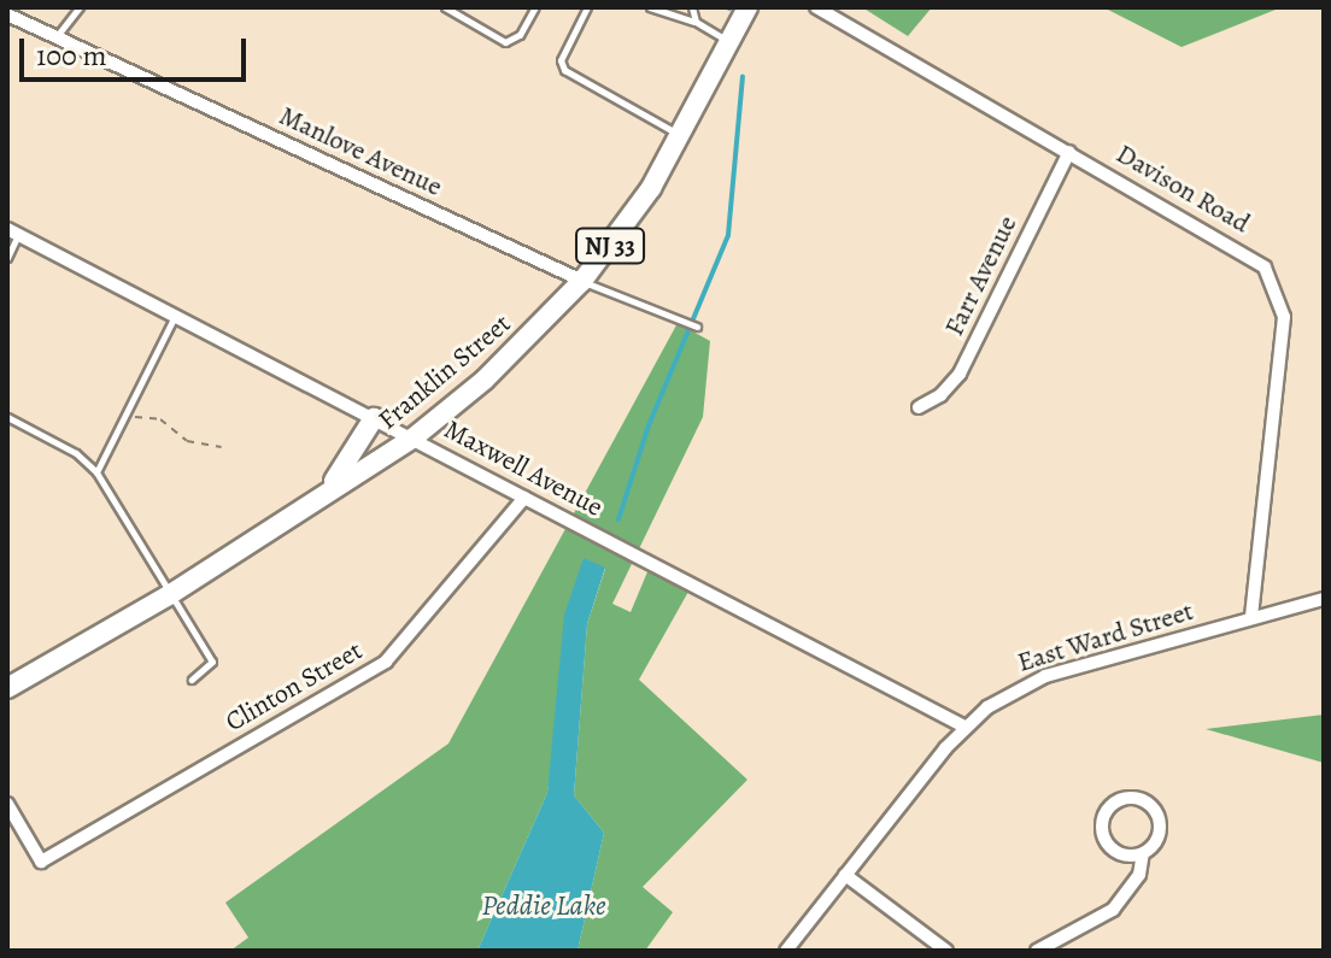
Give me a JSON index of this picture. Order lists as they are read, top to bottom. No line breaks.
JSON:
{"streets":{"main road":["NJ 33","Franklin Street"],"street":["Manlove Avenue","Davison Road","Farr Avenue","Maxwell Avenue","East Ward Street","Clinton Street"]},"crossings":[["Manlove Avenue","Franklin Street"],["Davison Road","Farr Avenue"],["Davison Road","East Ward Street"],["Franklin Street","Maxwell Avenue"],["Maxwell Avenue","East Ward Street"],["Maxwell Avenue","Clinton Street"]],"water":["Peddie Lake"],"scale_bar":"100 m"}
